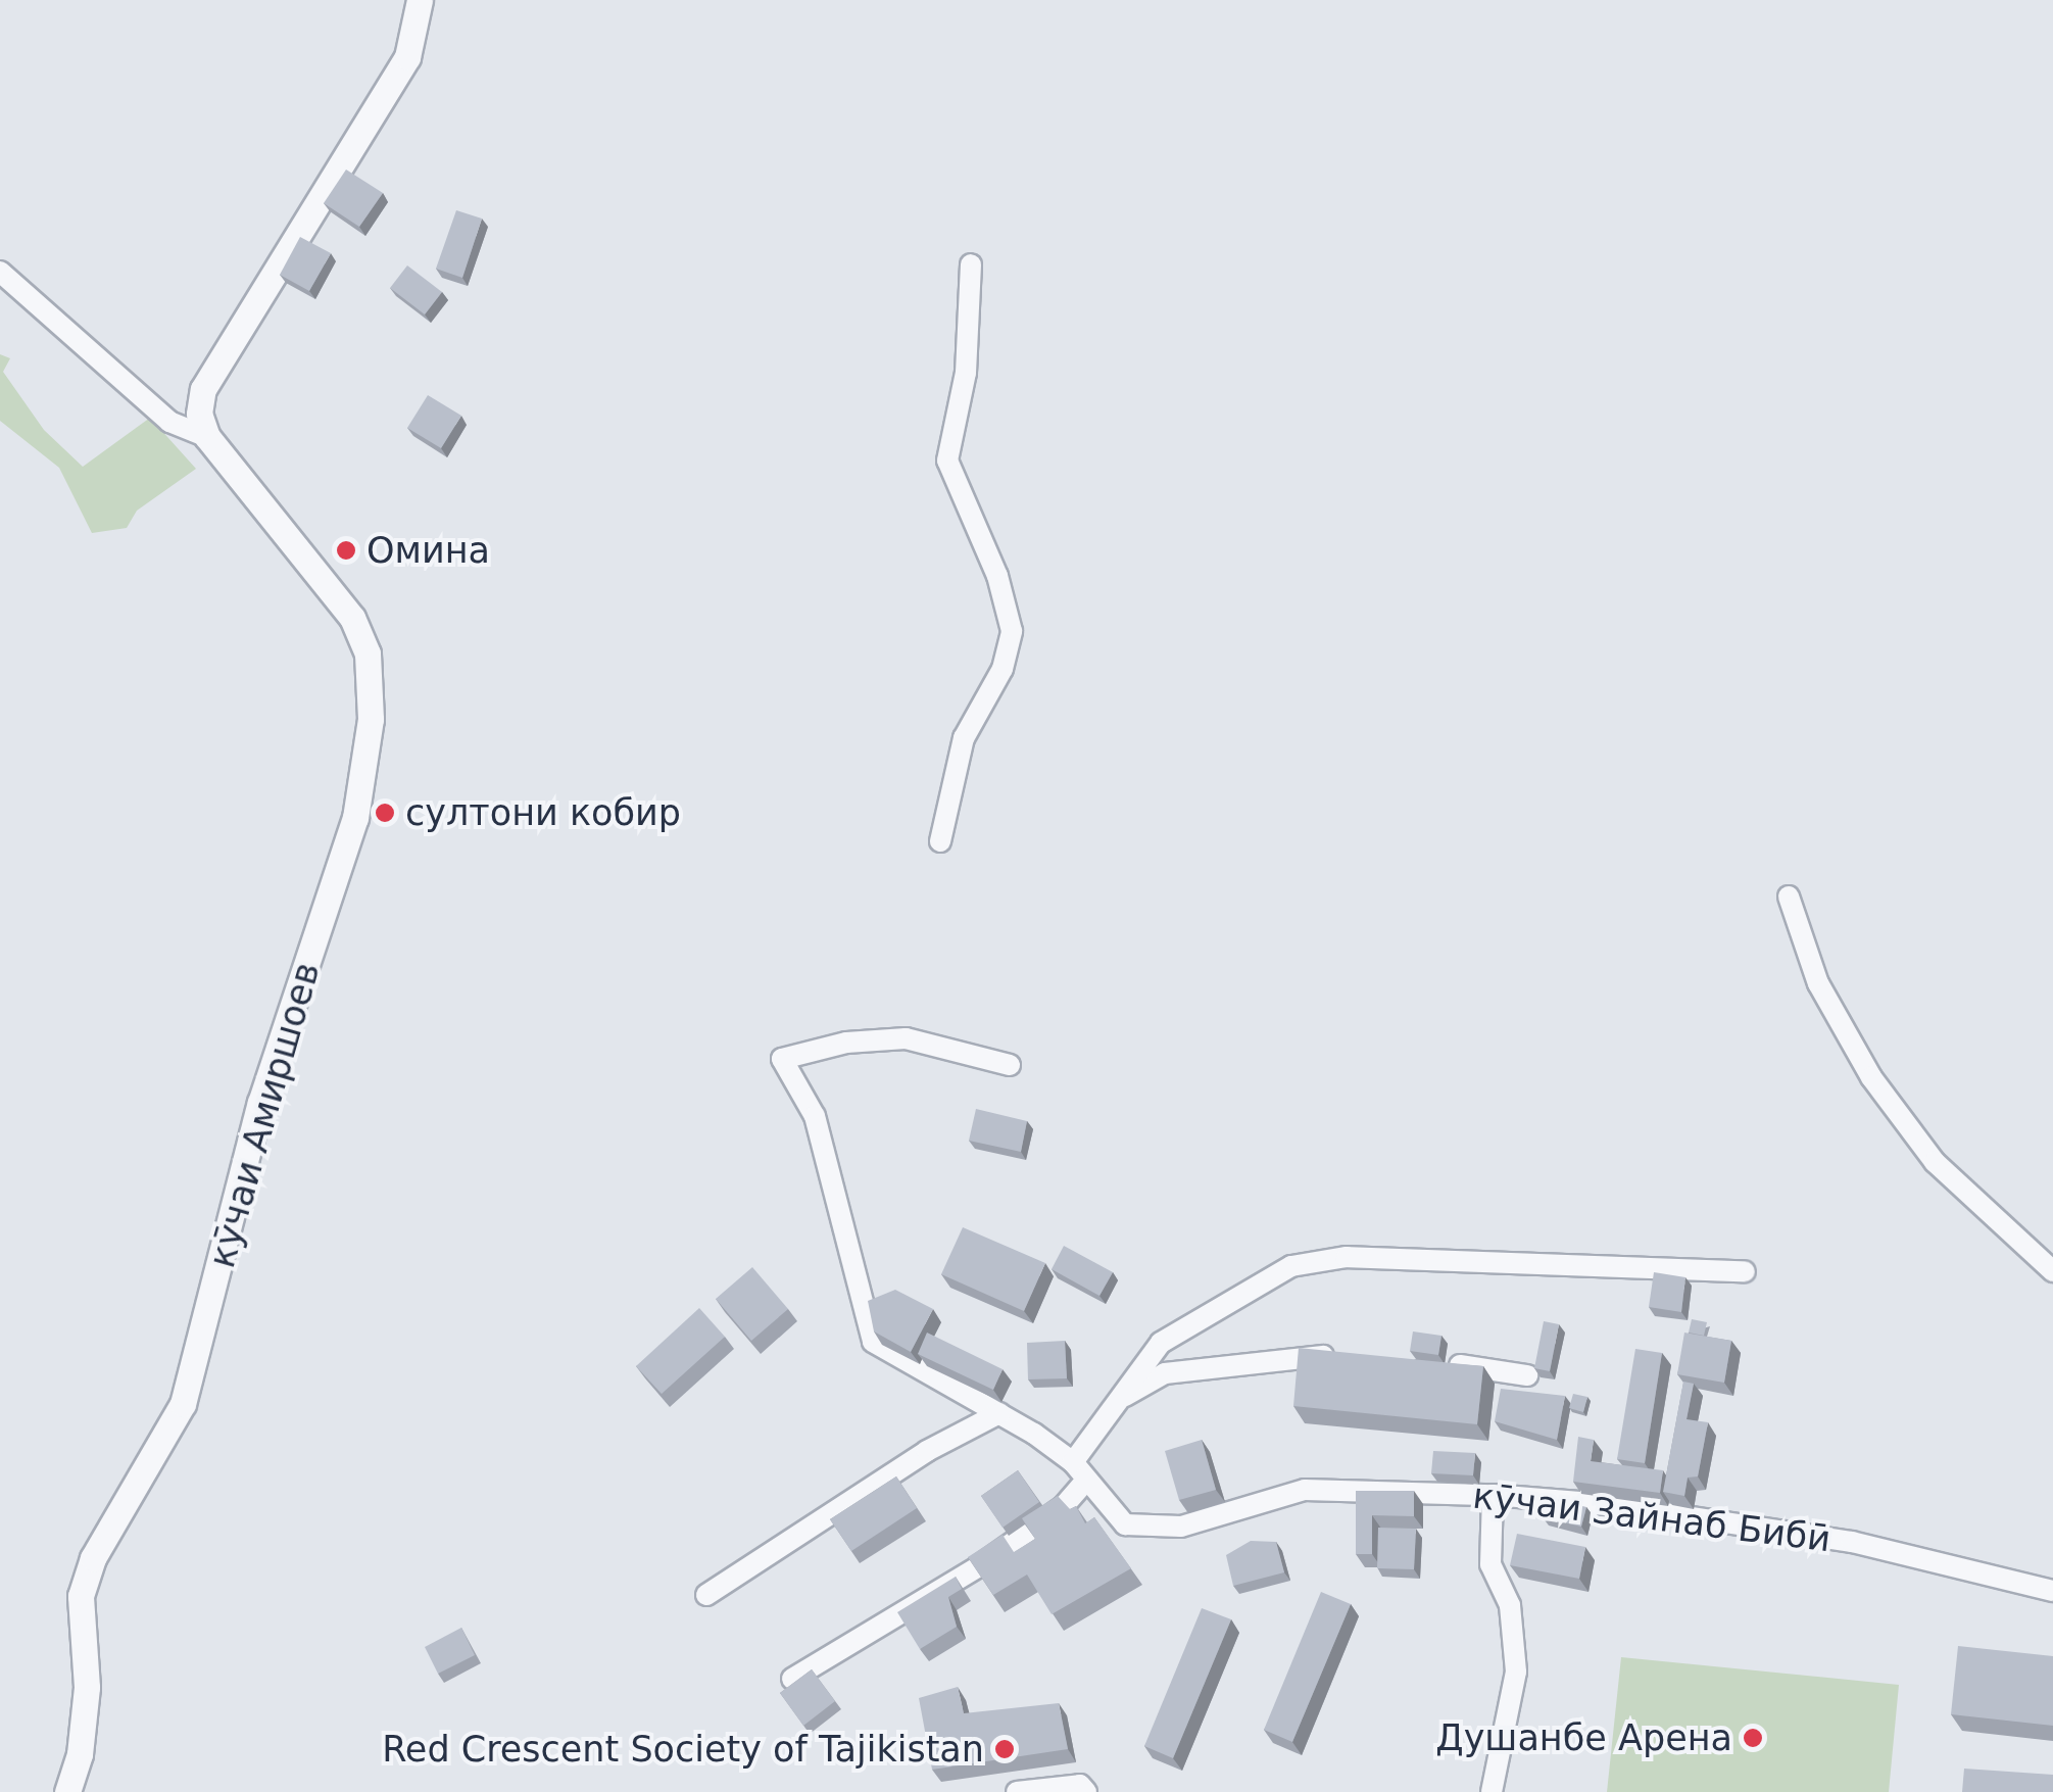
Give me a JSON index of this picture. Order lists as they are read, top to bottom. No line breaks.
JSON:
{"streets":{"street":["кӯчаи Амиршоев","кӯчаи Зайнаб Бибӣ"]},"places":["Омина","султони кобир","Душанбе Арена","Red Crescent Society of Tajikistan"]}
